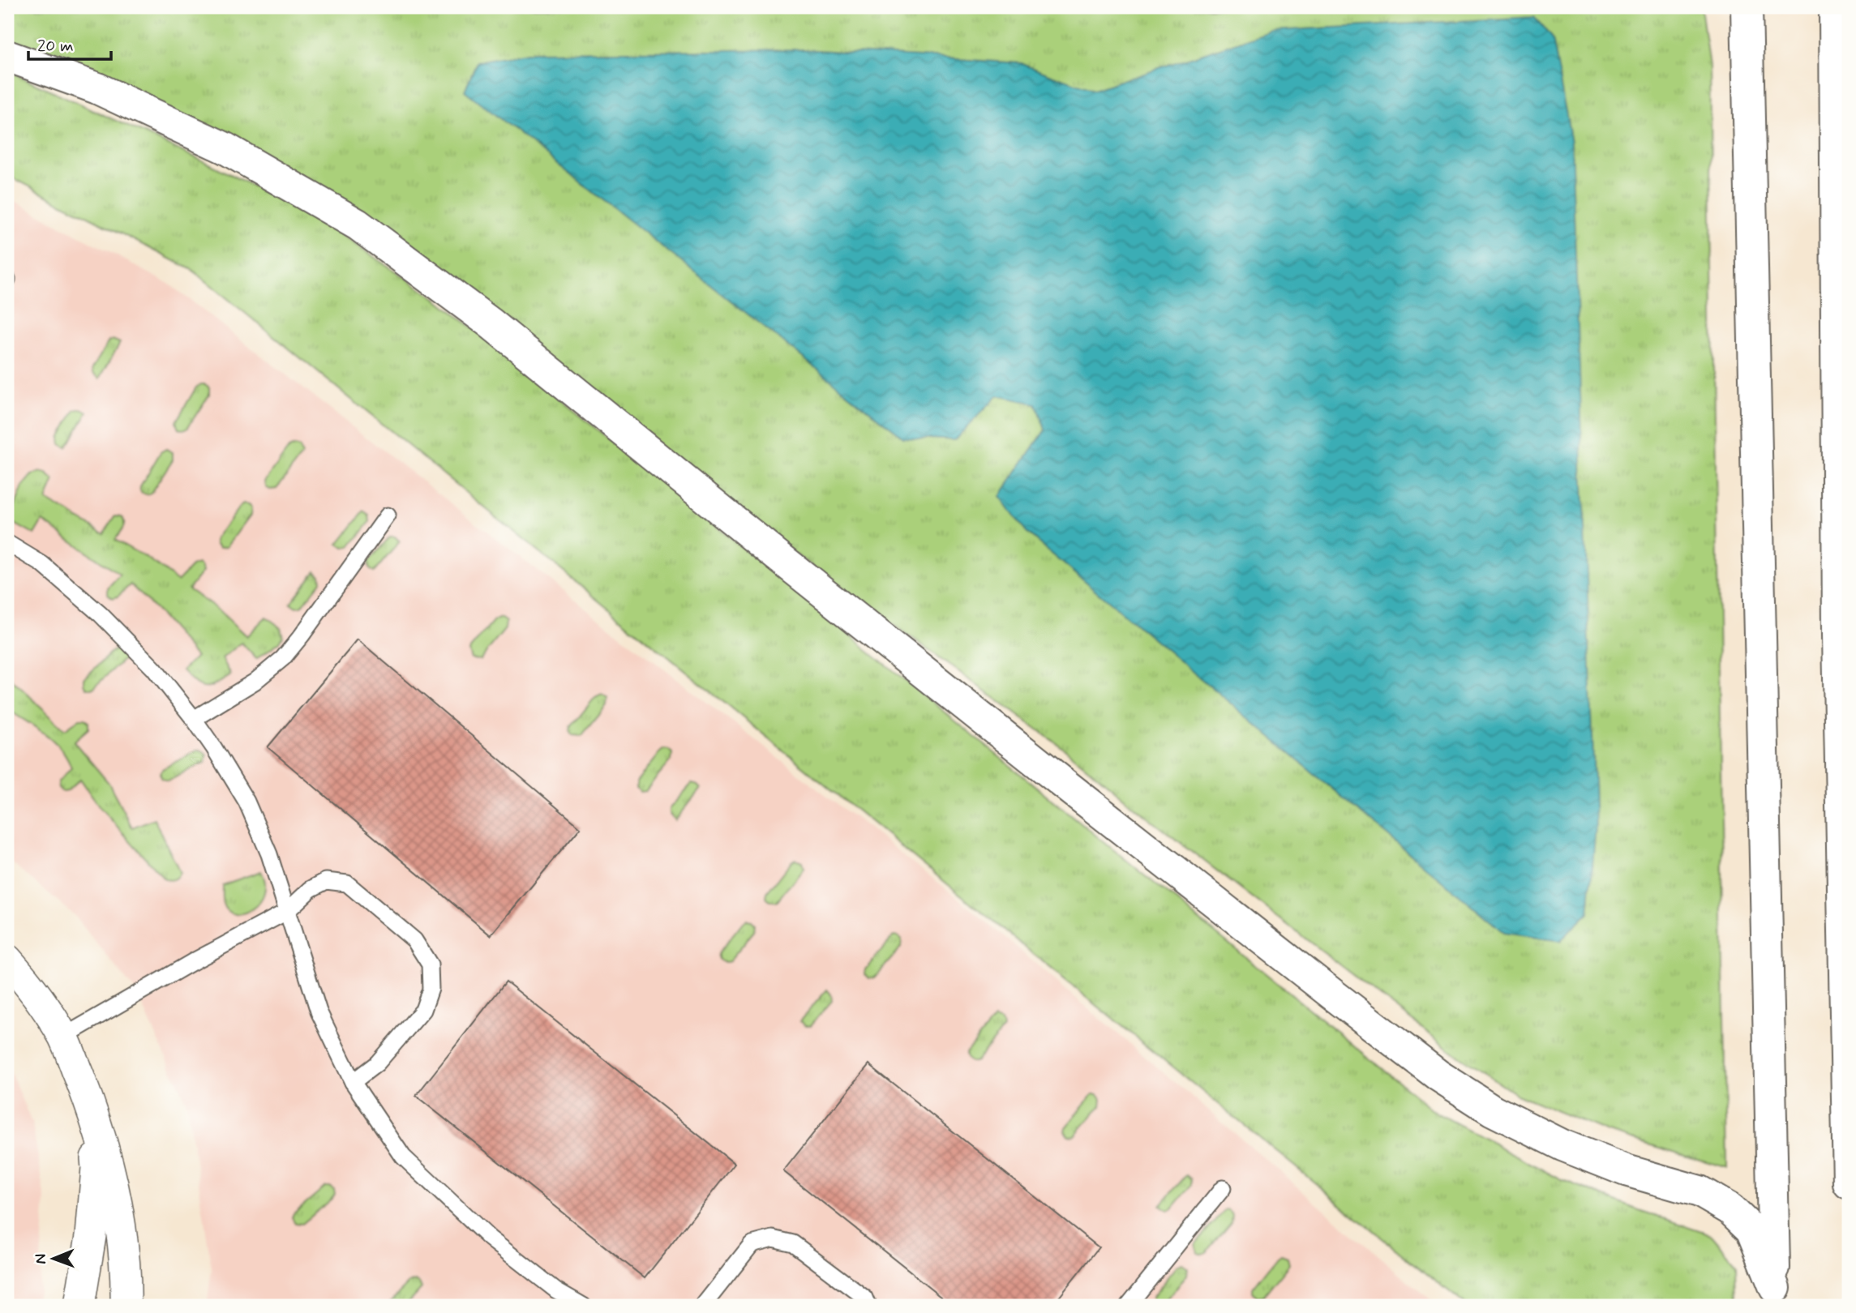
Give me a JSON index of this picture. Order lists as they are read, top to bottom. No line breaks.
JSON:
{"scale_bar":"20 m","north":"left"}
